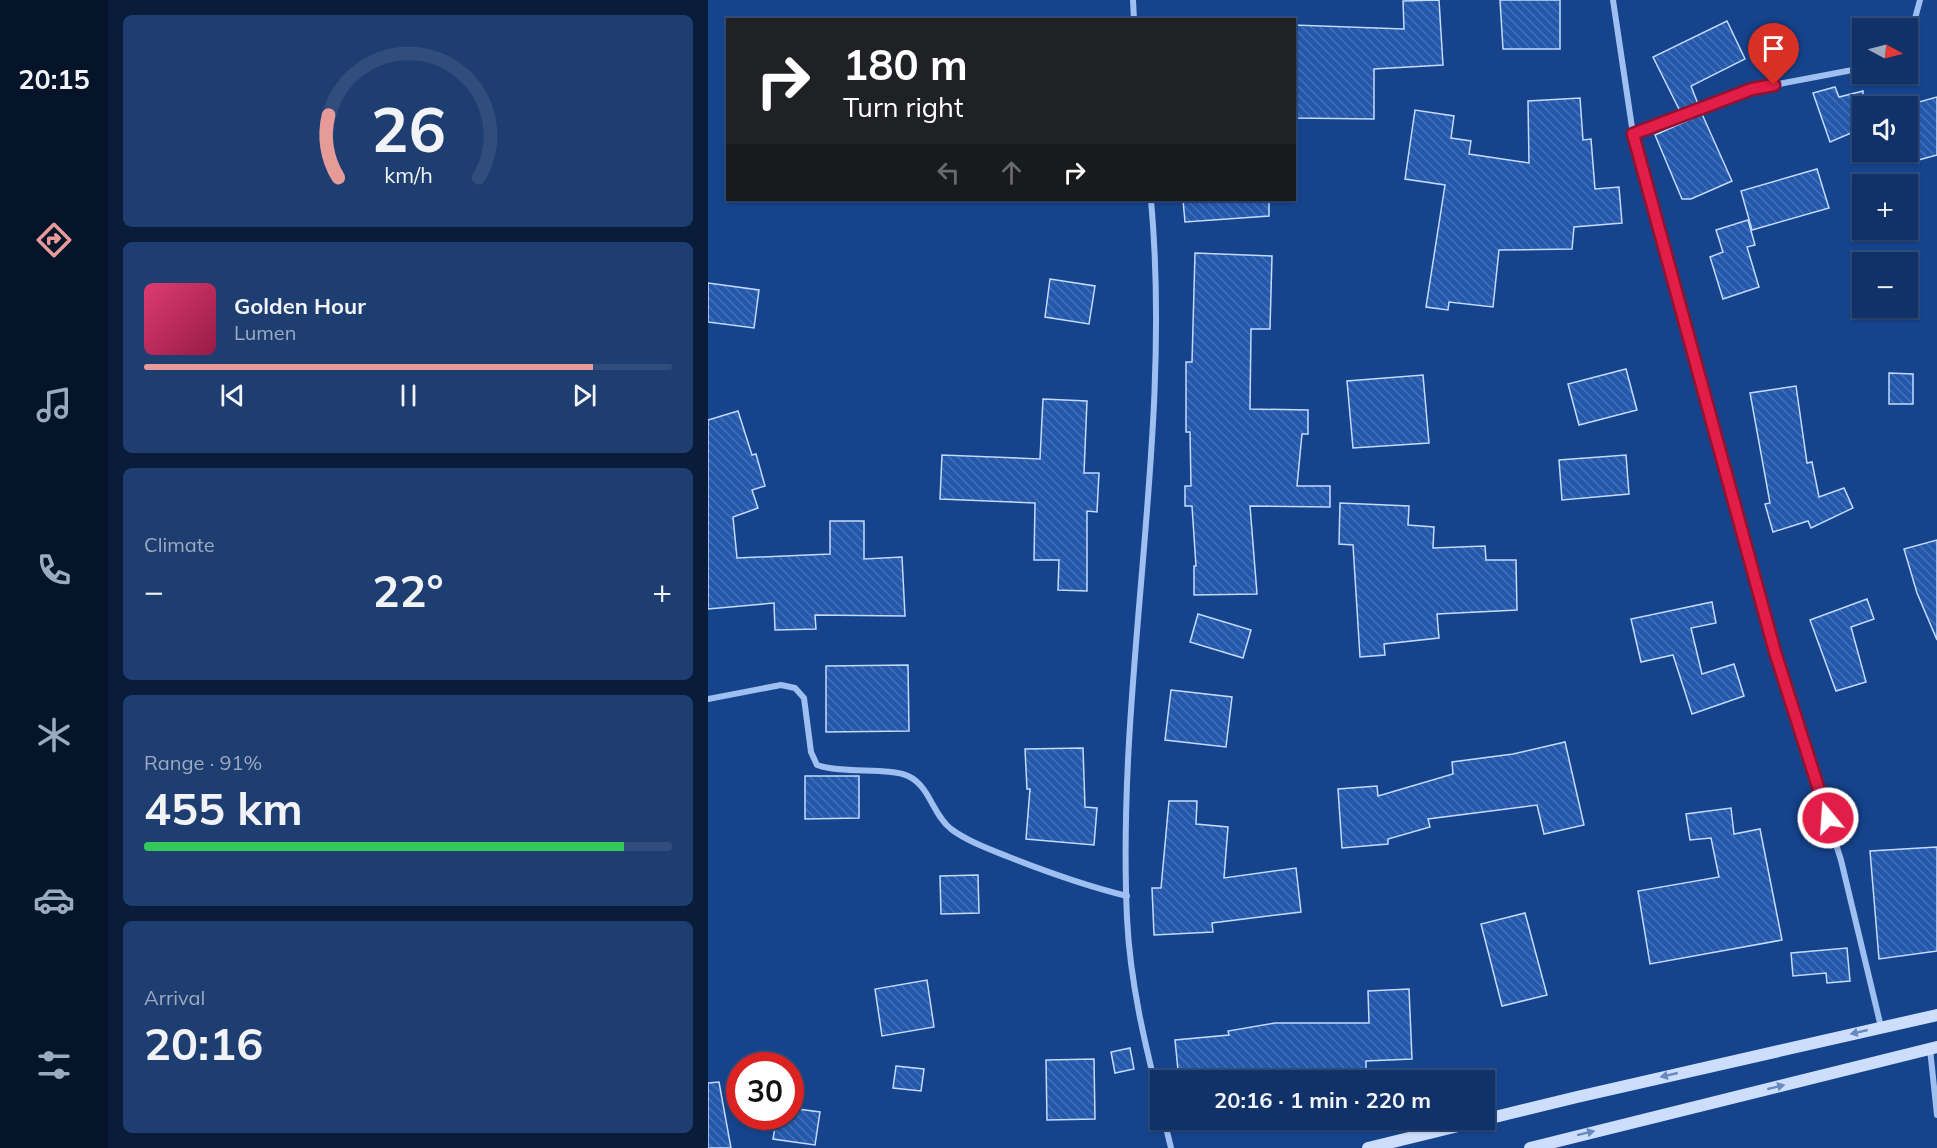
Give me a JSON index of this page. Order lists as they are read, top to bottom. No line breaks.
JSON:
{"north":"right","page":{"tabs":"20:15","map_buttons":["+","−"],"turn":["180 m","Turn right"],"song":["Golden Hour","Lumen"],"tile":["Climate",["Range · 91%","455 km"],["Arrival","20:16"]],"heat":["−","22°","+"],"limit":"30","trip":"20:16 · 1 min · 220 m","gauge":["26","km/h"]}}
